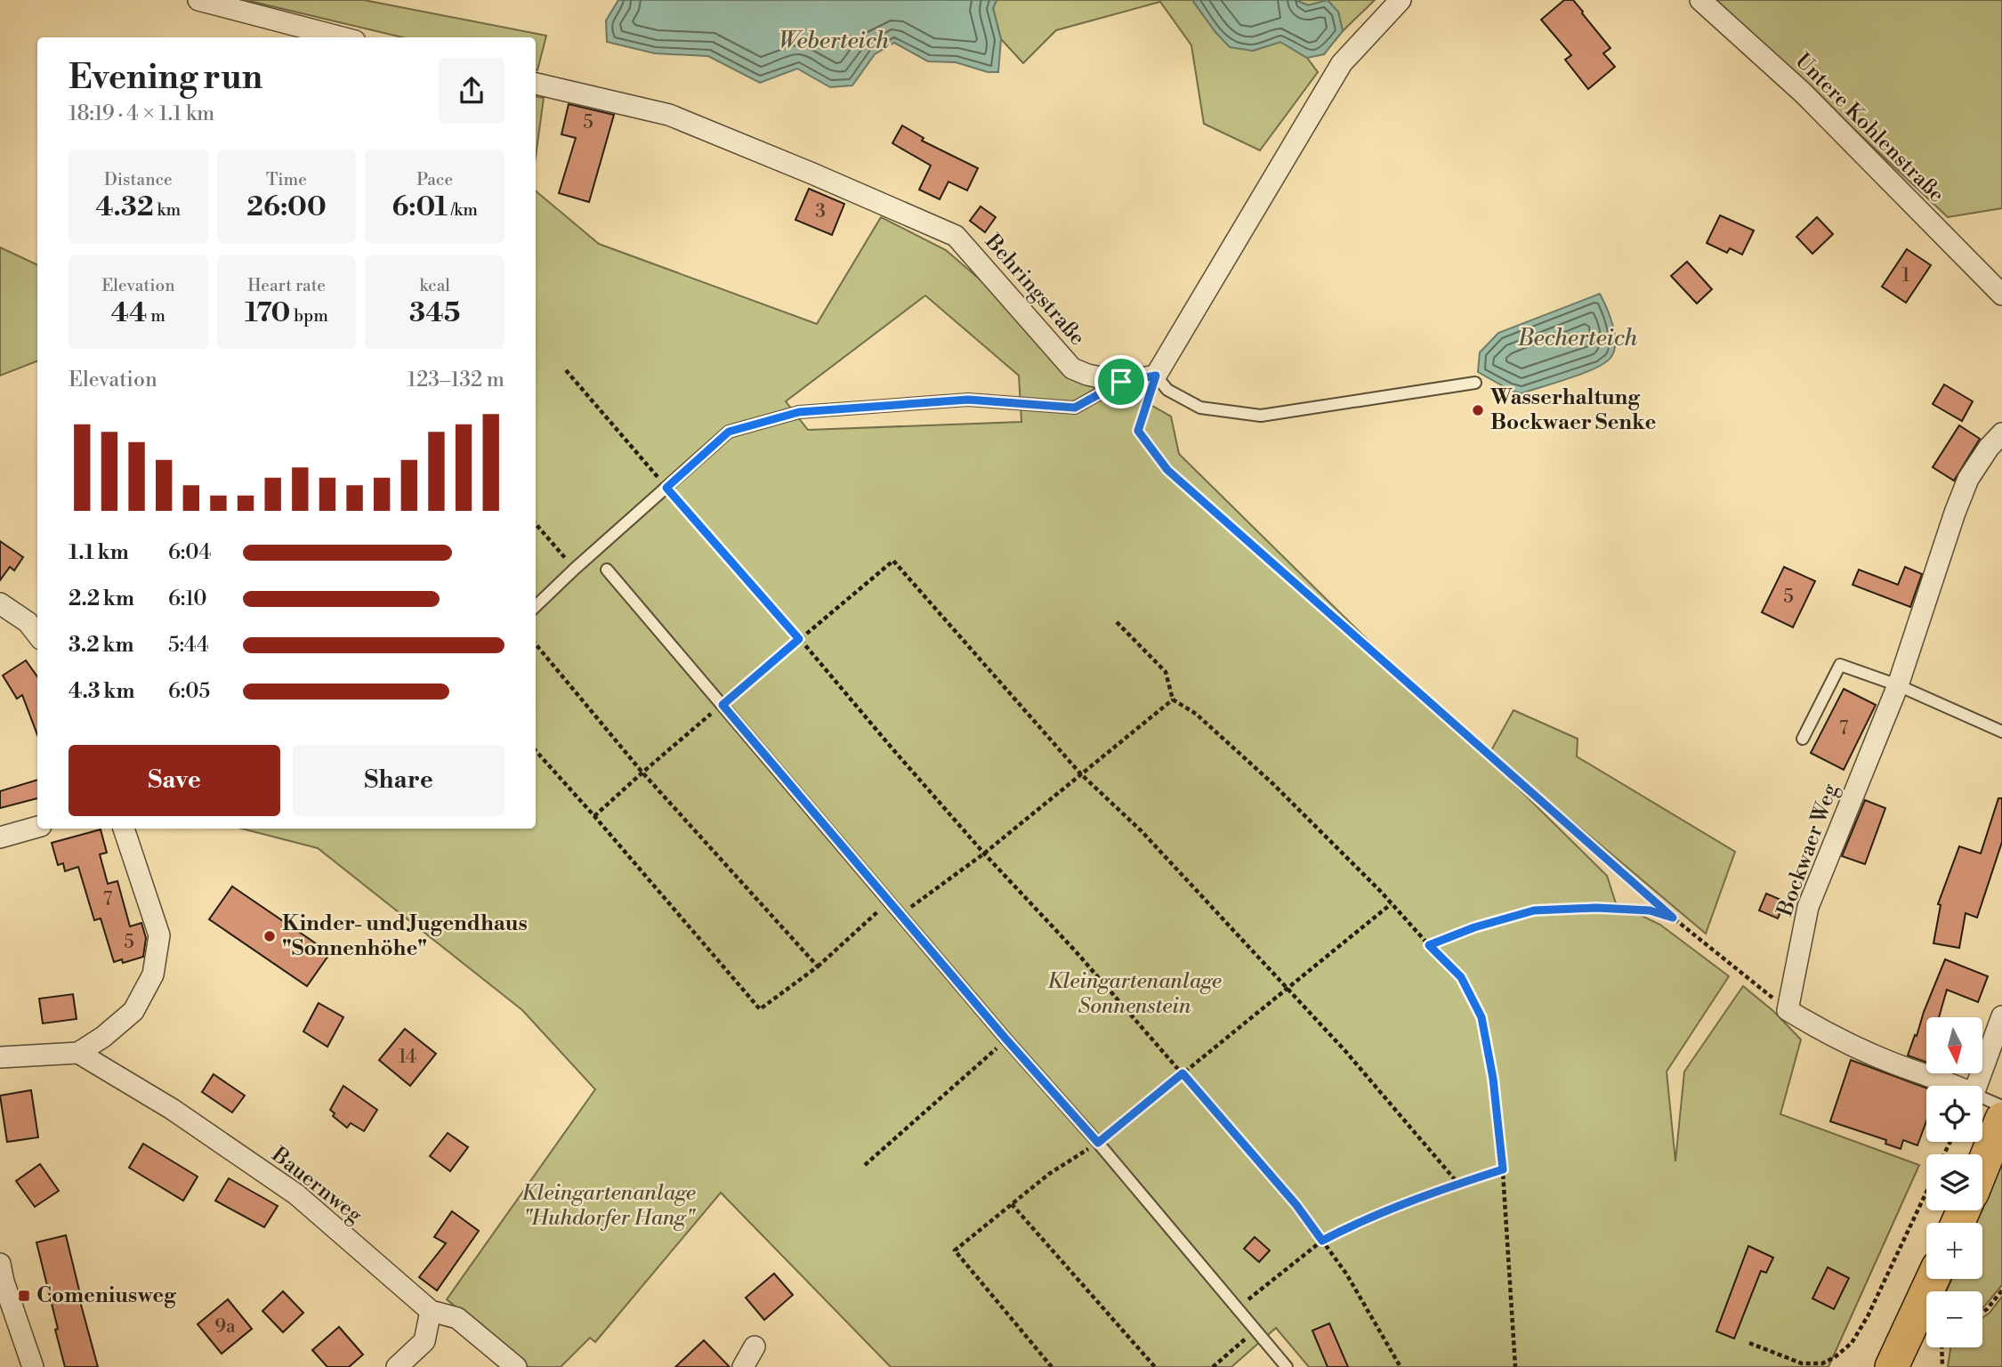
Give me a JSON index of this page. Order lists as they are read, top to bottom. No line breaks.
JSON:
{"streets":{"street":["Untere Kohlenstraße","Behringstraße","Bockwaer Weg","Bauernweg"]},"water":["Weberteich","Becherteich"],"parks":["Kleingartenanlage Sonnenstein","Kleingartenanlage \"Huhdorfer Hang\""],"places":{"other":["Wasserhaltung Bockwaer Senke","Kinder- und Jugendhaus \"Sonnenhöhe\""],"transit":["Comeniusweg"]},"house_numbers":["5","3","1","5","7","7","5","14","9a"],"north":"bottom","page":{"heading":["Evening run","18:19 · 4 × 1.1 km"],"stats":[["Distance","4.32 km"],["Time","26:00"],["Pace","6:01 /km"],["Elevation","44 m"],["Heart rate","170 bpm"],["kcal","345"]],"chart":["Elevation","123–132 m"],"list":[{"name":"1.1 km","note":"6:04"},{"name":"2.2 km","note":"6:10"},{"name":"3.2 km","note":"5:44"},{"name":"4.3 km","note":"6:05"}],"buttons":["Save","Share"],"map_buttons":["+","−"]}}
